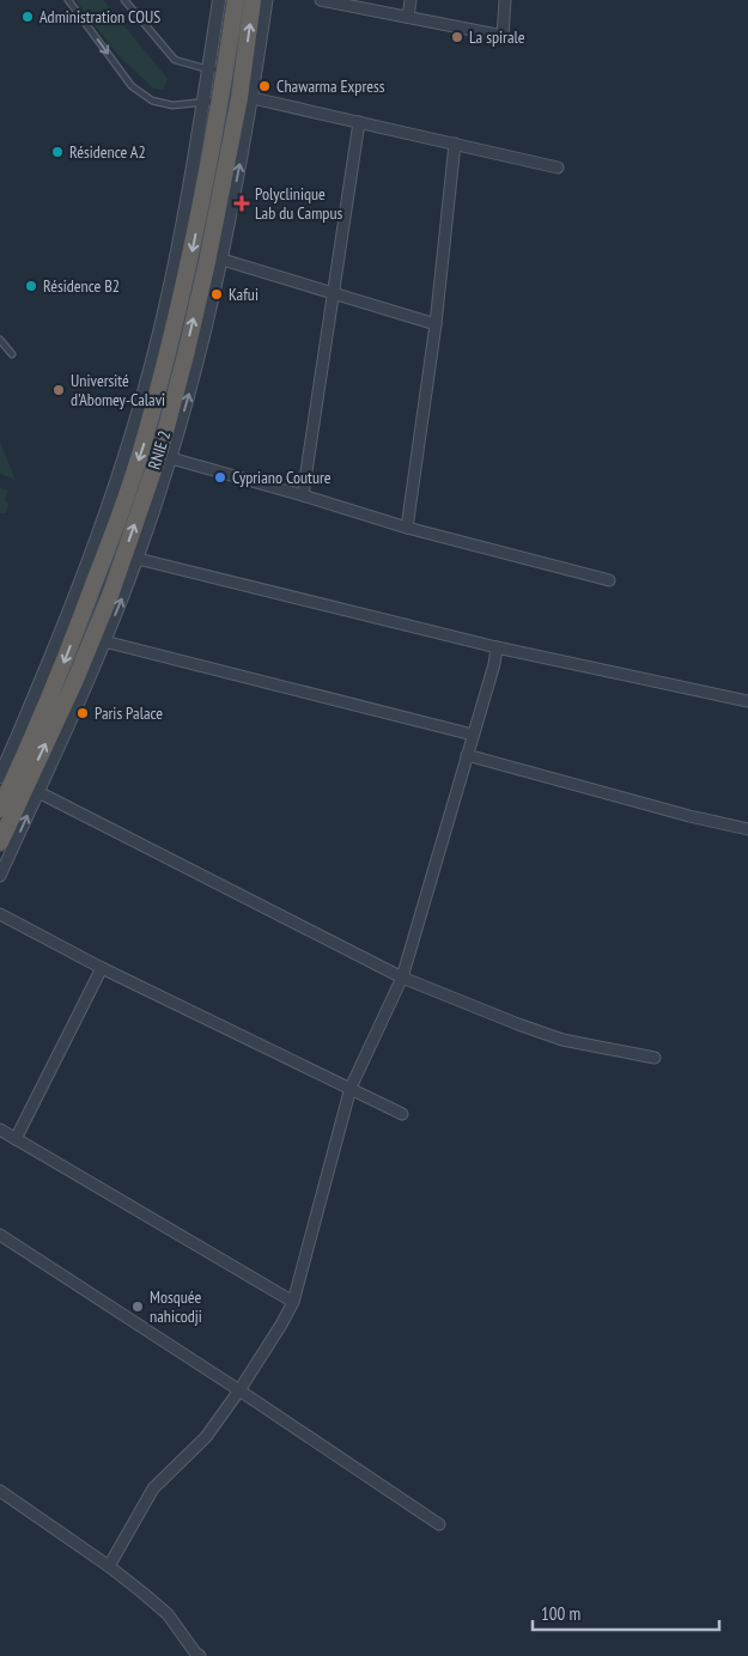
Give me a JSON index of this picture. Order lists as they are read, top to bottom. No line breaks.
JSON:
{"streets":{"highway":["RNIE 2"]},"places":{"other":["Administration COUS","La spirale","Chawarma Express","Résidence A2","Résidence B2","Kafui","Université d'Abomey-Calavi","Cypriano Couture","Paris Palace","Mosquée nahicodji"],"health":["Polyclinique Lab du Campus"]},"scale_bar":"100 m"}
